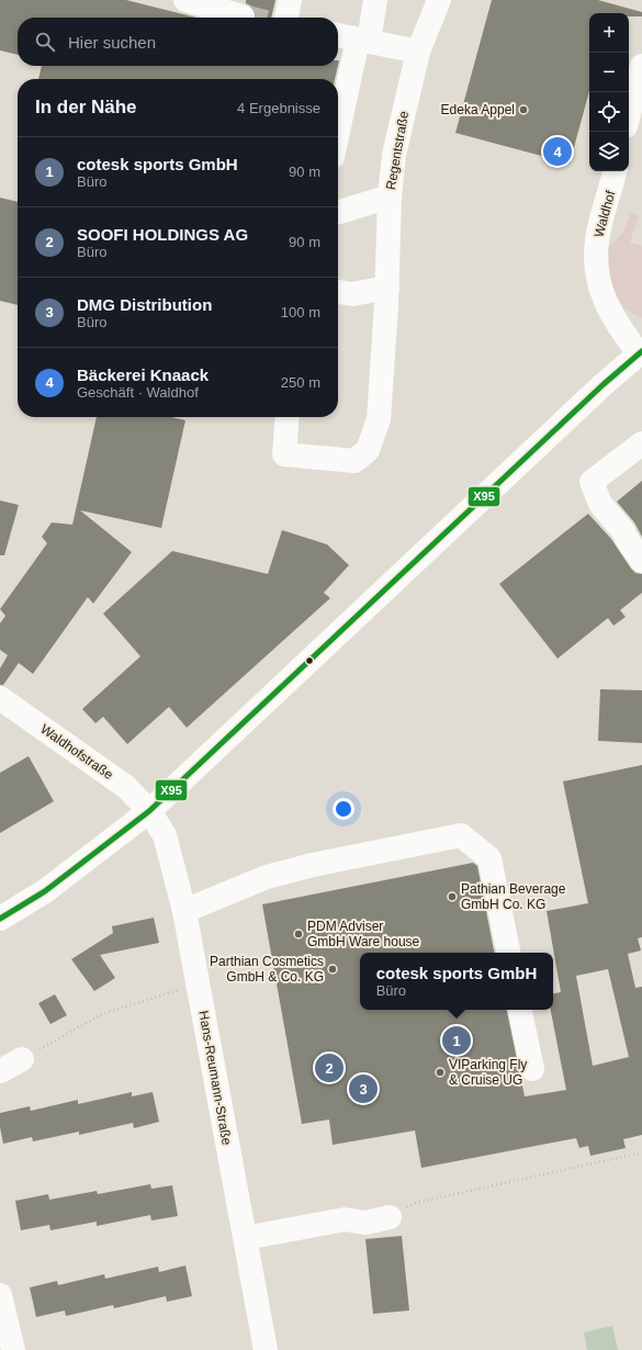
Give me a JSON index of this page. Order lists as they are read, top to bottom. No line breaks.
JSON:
{"streets":{"street":["Regentstraße","Waldhof","Waldhofstraße","Hans-Reumann-Straße"]},"crossings":[["Waldhofstraße","Hans-Reumann-Straße"]],"places":["Edeka Appel","Pathian Beverage GmbH Co. KG","PDM Adviser GmbH Ware house","Parthian Cosmetics GmbH & Co. KG","VIParking Fly & Cruise UG"],"lines":["transit line X95"],"page":{"map_buttons":["+","−"],"search":"Hier suchen","heading":["In der Nähe","4 Ergebnisse"],"pins":["4","1","2","3"],"list":[{"mark":"1","name":"cotesk sports GmbH","note":"Büro","value":"90 m"},{"mark":"2","name":"SOOFI HOLDINGS AG","note":"Büro","value":"90 m"},{"mark":"3","name":"DMG Distribution","note":"Büro","value":"100 m"},{"mark":"4","name":"Bäckerei Knaack","note":"Geschäft · Waldhof","value":"250 m"}],"popup":["cotesk sports GmbH","Büro"]}}
